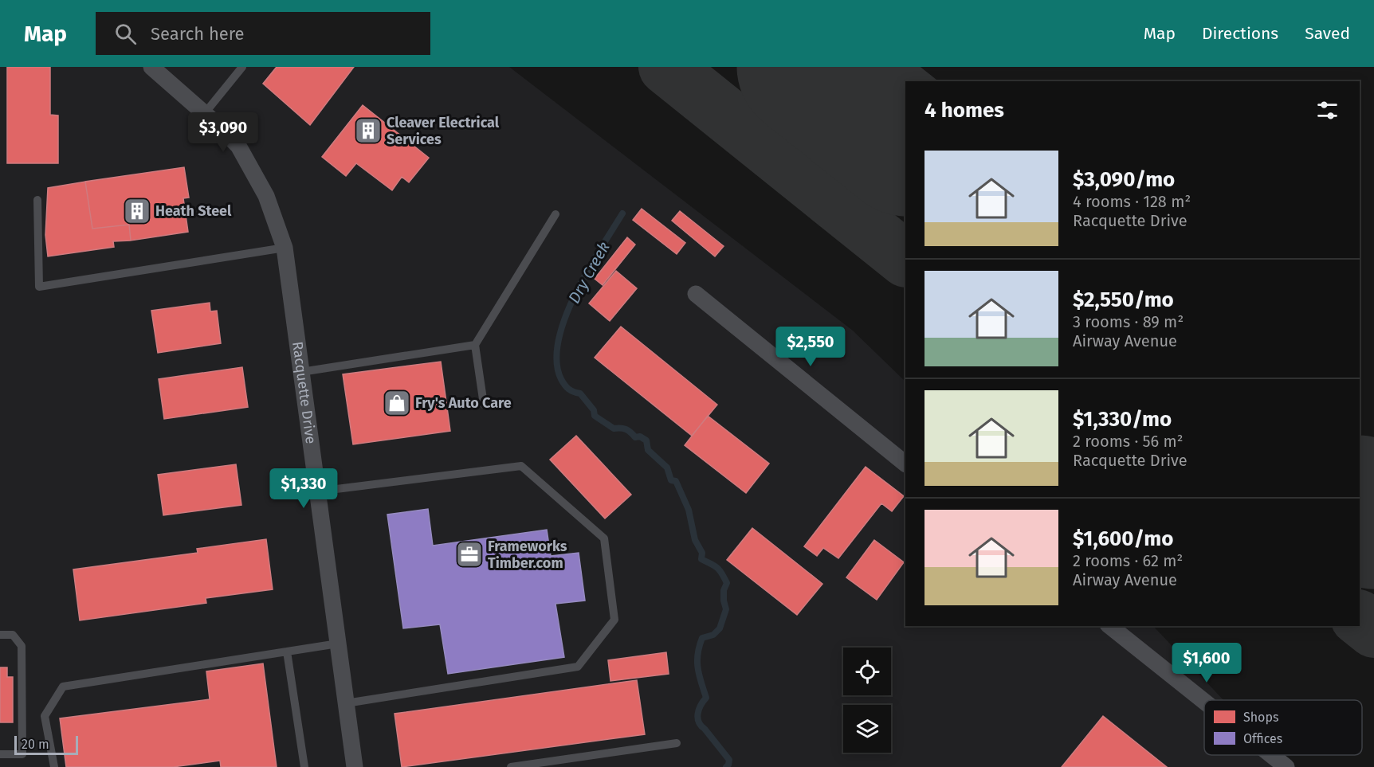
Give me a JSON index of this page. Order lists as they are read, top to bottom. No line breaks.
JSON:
{"streets":{"street":["Racquette Drive"]},"water":["Dry Creek"],"places":{"building":["Cleaver Electrical Services","Heath Steel"],"shop":["Fry's Auto Care"],"office":["Frameworks Timber.com"]},"legend":["Shops","Offices"],"scale_bar":"20 m","page":{"header":"Map","search":"Search here","nav":["Map","Directions","Saved"],"heading":"4 homes","price":["$3,090","$2,550","$1,330","$1,600"],"list":[{"name":"$3,090/mo","note":"4 rooms · 128 m² · Racquette Drive"},{"name":"$2,550/mo","note":"3 rooms · 89 m² · Airway Avenue"},{"name":"$1,330/mo","note":"2 rooms · 56 m² · Racquette Drive"},{"name":"$1,600/mo","note":"2 rooms · 62 m² · Airway Avenue"}],"scale":"20 m"}}
